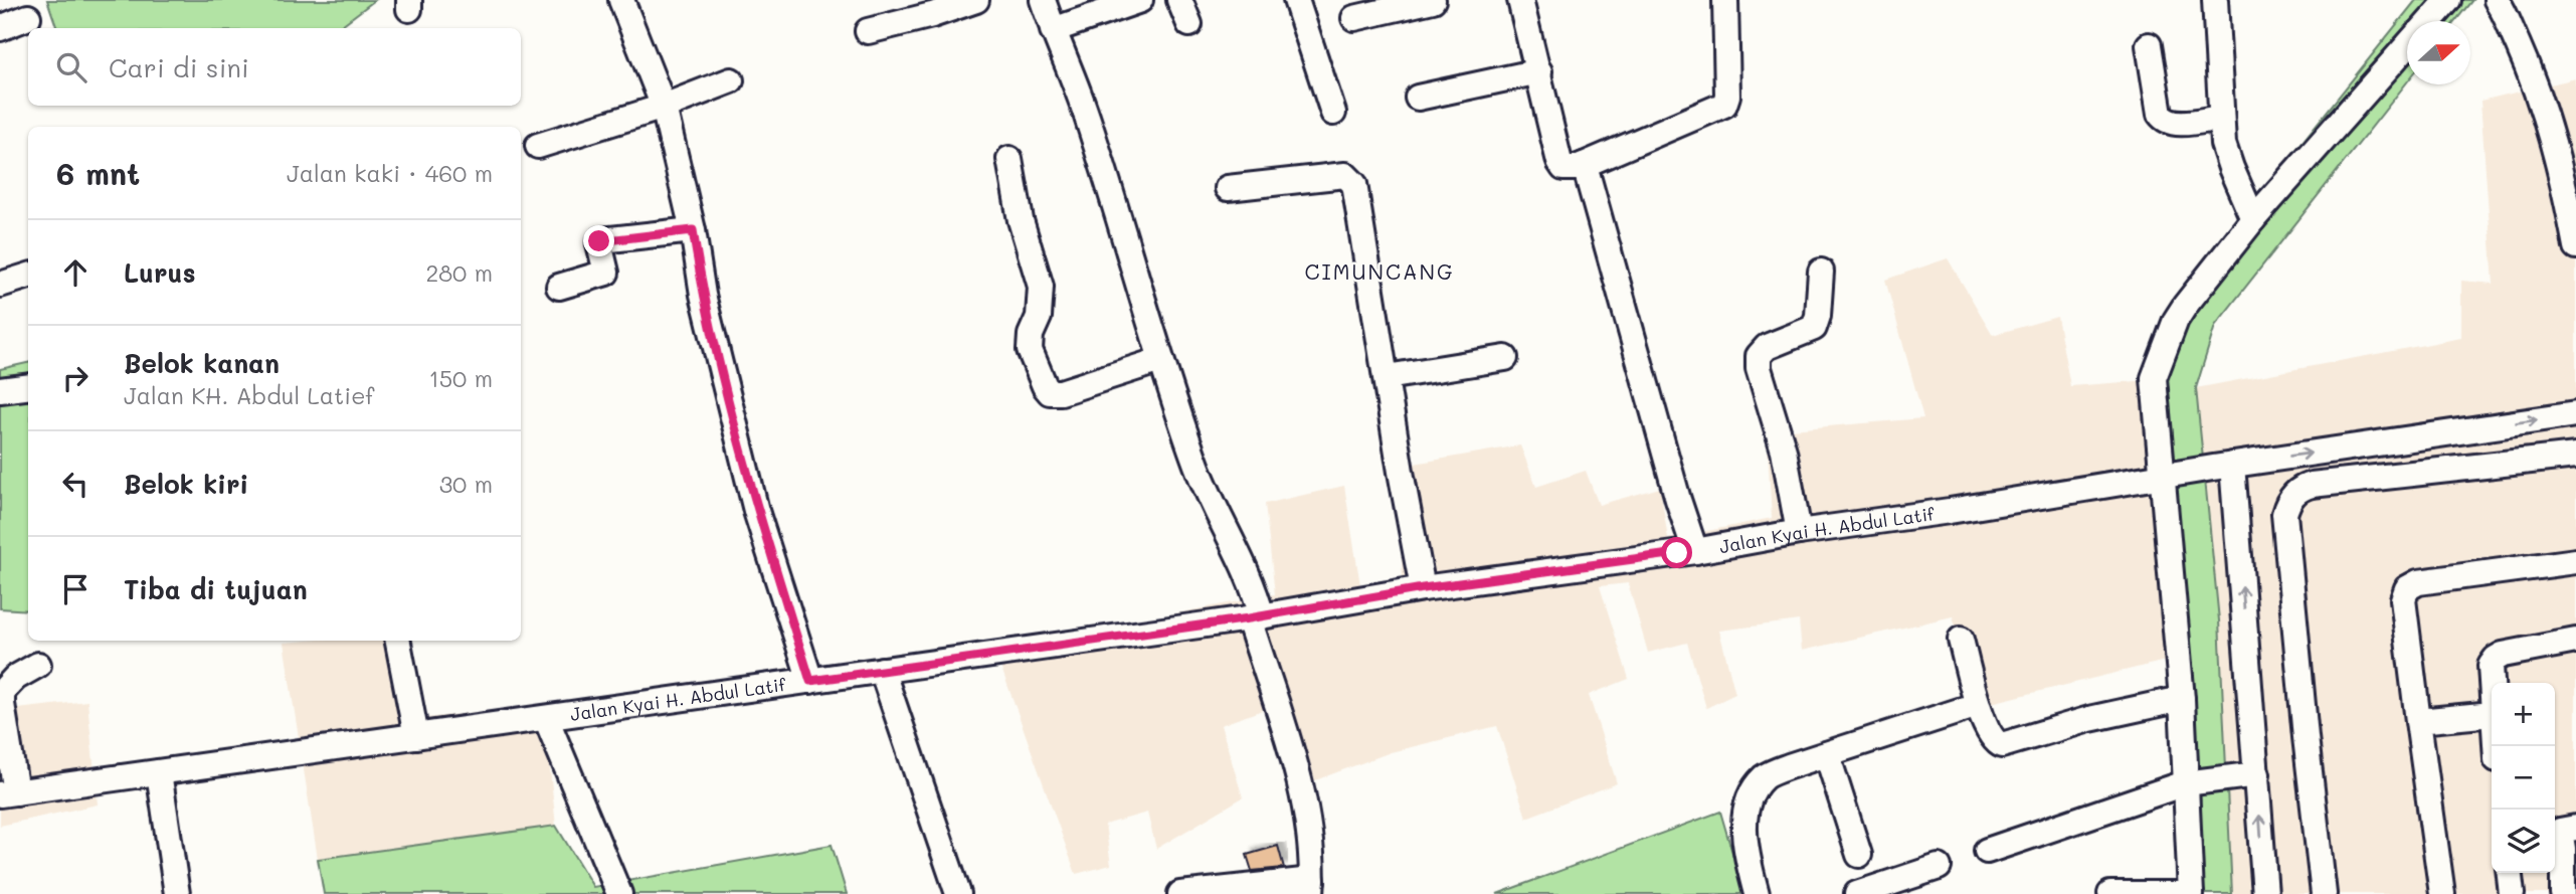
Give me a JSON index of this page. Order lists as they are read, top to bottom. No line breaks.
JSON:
{"streets":{"street":["Jalan Kyai H. Abdul Latif"]},"districts":["CIMUNCANG"],"north":"right","page":{"search":"Cari di sini","heading":["6 mnt","Jalan kaki · 460 m"],"list":[["Lurus","280 m"],["Belok kanan","Jalan KH. Abdul Latief","150 m"],["Belok kiri","30 m"],"Tiba di tujuan"],"map_buttons":["+","−"]}}
